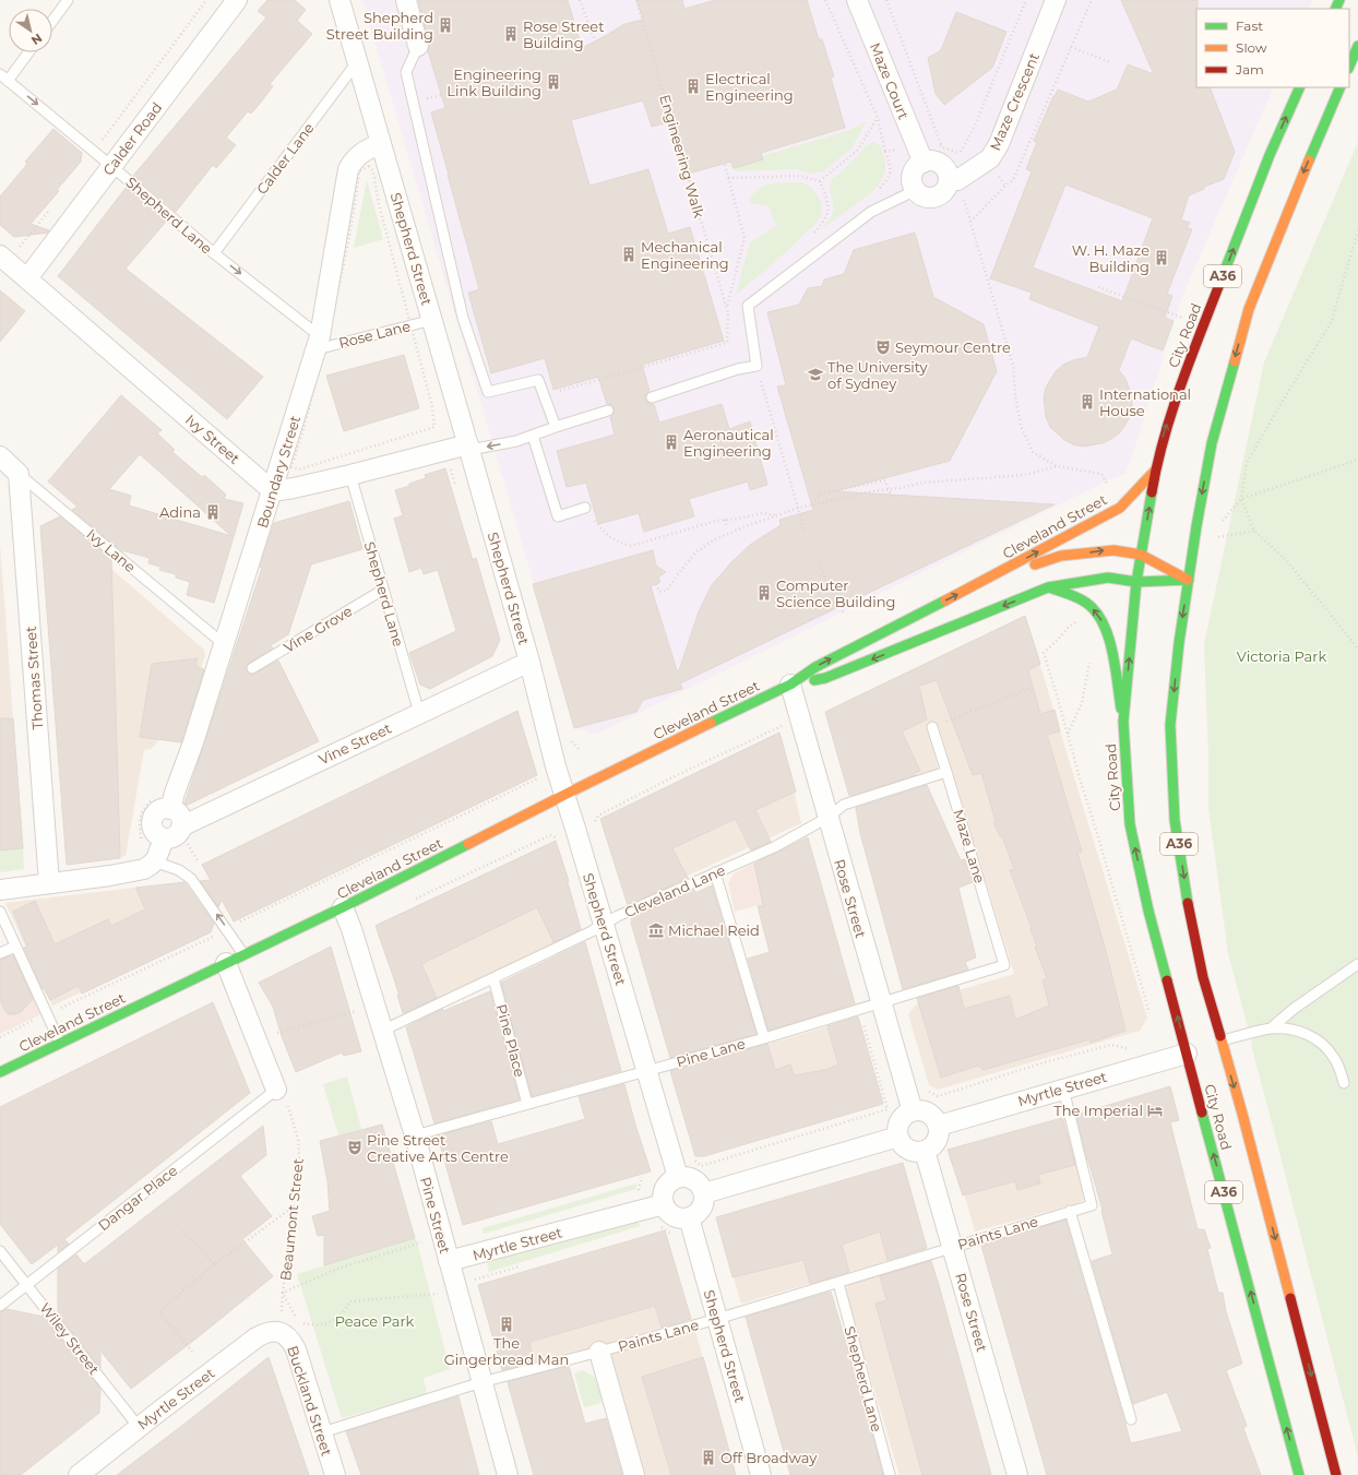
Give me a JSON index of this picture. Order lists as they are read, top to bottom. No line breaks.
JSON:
{"streets":{"main road":["A36","City Road","Cleveland Street"],"street":["Maze Court","Maze Crescent","Calder Road","Shepherd Street","Ivy Street","Boundary Street","Ivy Lane","Thomas Street","Vine Street","Rose Street","Myrtle Street","Pine Street","Buckland Street"],"lane":["Calder Lane","Shepherd Lane","Rose Lane","Vine Grove","Maze Lane","Cleveland Lane","Pine Place","Pine Lane","Dangar Place","Paints Lane","Wiley Street"],"path":["Engineering Walk","Beaumont Street"]},"crossings":[["Maze Court","Maze Crescent"],["Calder Road","Shepherd Lane"],["Calder Road","Ivy Street"],["Calder Lane","Shepherd Lane"],["Calder Lane","Shepherd Street"],["Shepherd Lane","Rose Lane"],["Shepherd Lane","Boundary Street"],["Shepherd Lane","Vine Grove"],["Shepherd Lane","Vine Street"],["Shepherd Lane","Paints Lane"],["Shepherd Street","Rose Lane"],["Shepherd Street","Boundary Street"],["Shepherd Street","Cleveland Street"],["Shepherd Street","Vine Street"],["Shepherd Street","Cleveland Lane"],["Shepherd Street","Pine Lane"],["Shepherd Street","Myrtle Street"],["Shepherd Street","Paints Lane"],["Rose Lane","Boundary Street"],["City Road","Cleveland Street"],["City Road","Myrtle Street"],["Ivy Street","Boundary Street"],["Boundary Street","Ivy Lane"],["Boundary Street","Vine Street"],["Cleveland Street","Rose Street"],["Cleveland Street","Pine Street"],["Ivy Lane","Thomas Street"],["Maze Lane","Cleveland Lane"],["Maze Lane","Pine Lane"],["Cleveland Lane","Rose Street"],["Cleveland Lane","Pine Place"],["Cleveland Lane","Pine Street"],["Rose Street","Pine Lane"],["Rose Street","Myrtle Street"],["Rose Street","Paints Lane"],["Pine Place","Pine Lane"],["Pine Lane","Pine Street"],["Myrtle Street","Pine Street"],["Myrtle Street","Paints Lane"],["Myrtle Street","Wiley Street"],["Myrtle Street","Buckland Street"],["Dangar Place","Beaumont Street"],["Dangar Place","Wiley Street"],["Pine Street","Paints Lane"],["Paints Lane","Buckland Street"]],"parks":["Victoria Park","Peace Park"],"places":{"building":["Shepherd Street Building","Rose Street Building","Engineering Link Building","Electrical Engineering","Mechanical Engineering","W. H. Maze Building","International House","Aeronautical Engineering","Adina","Computer Science Building","The Gingerbread Man","Off Broadway"],"theatre":["Seymour Centre","Pine Street Creative Arts Centre"],"school or university":["The University of Sydney"],"museum":["Michael Reid"],"hotel":["The Imperial"]},"legend":["Fast","Slow","Jam"],"north":"bottom right"}
